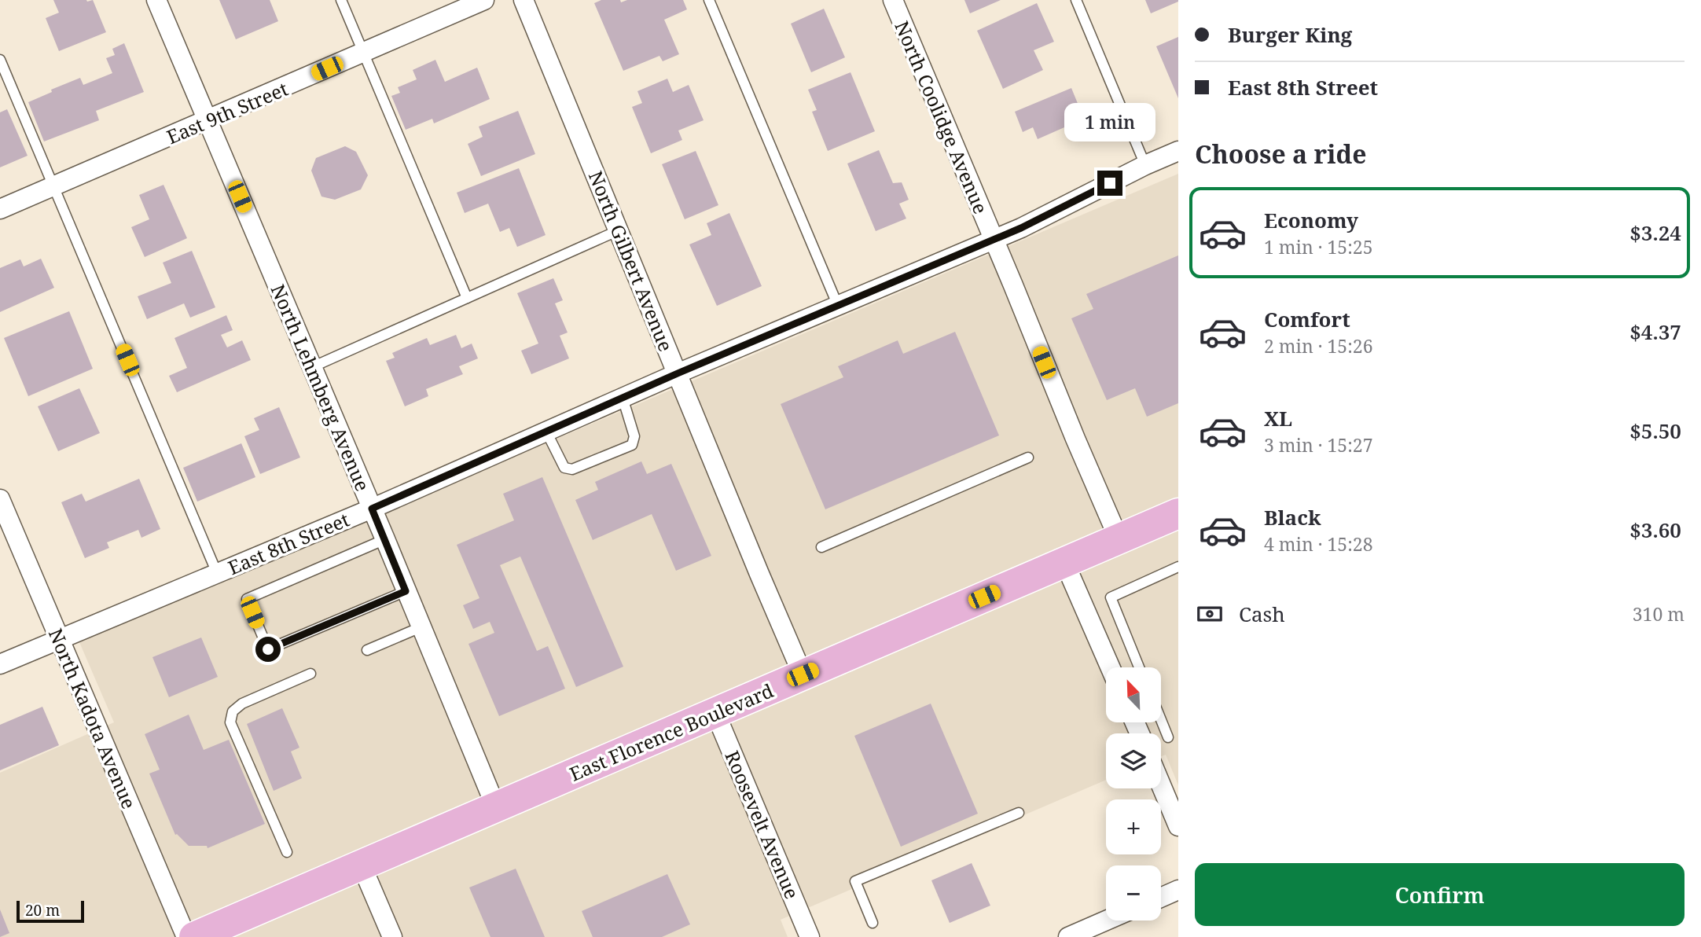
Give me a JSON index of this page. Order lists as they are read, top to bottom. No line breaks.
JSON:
{"streets":{"main road":["East Florence Boulevard"],"street":["East 9th Street","North Coolidge Avenue","North Gilbert Avenue","North Lehmberg Avenue","East 8th Street","North Kadota Avenue","Roosevelt Avenue"]},"crossings":[["East 9th Street","North Lehmberg Avenue"],["North Coolidge Avenue","East 8th Street"],["North Coolidge Avenue","East Florence Boulevard"],["North Gilbert Avenue","East 8th Street"],["North Gilbert Avenue","East Florence Boulevard"],["North Lehmberg Avenue","East 8th Street"],["North Lehmberg Avenue","East Florence Boulevard"],["East 8th Street","North Kadota Avenue"],["East Florence Boulevard","Roosevelt Avenue"]],"scale_bar":"20 m","north":"top left","page":{"banner":["Burger King","East 8th Street"],"bubble":"1 min","heading":"Choose a ride","list":[{"name":"Economy","note":"1 min · 15:25","value":"$3.24"},{"name":"Comfort","note":"2 min · 15:26","value":"$4.37"},{"name":"XL","note":"3 min · 15:27","value":"$5.50"},{"name":"Black","note":"4 min · 15:28","value":"$3.60"}],"pay":["Cash","310 m"],"map_buttons":["+","−"],"buttons":"Confirm","scale":"20 m"}}
